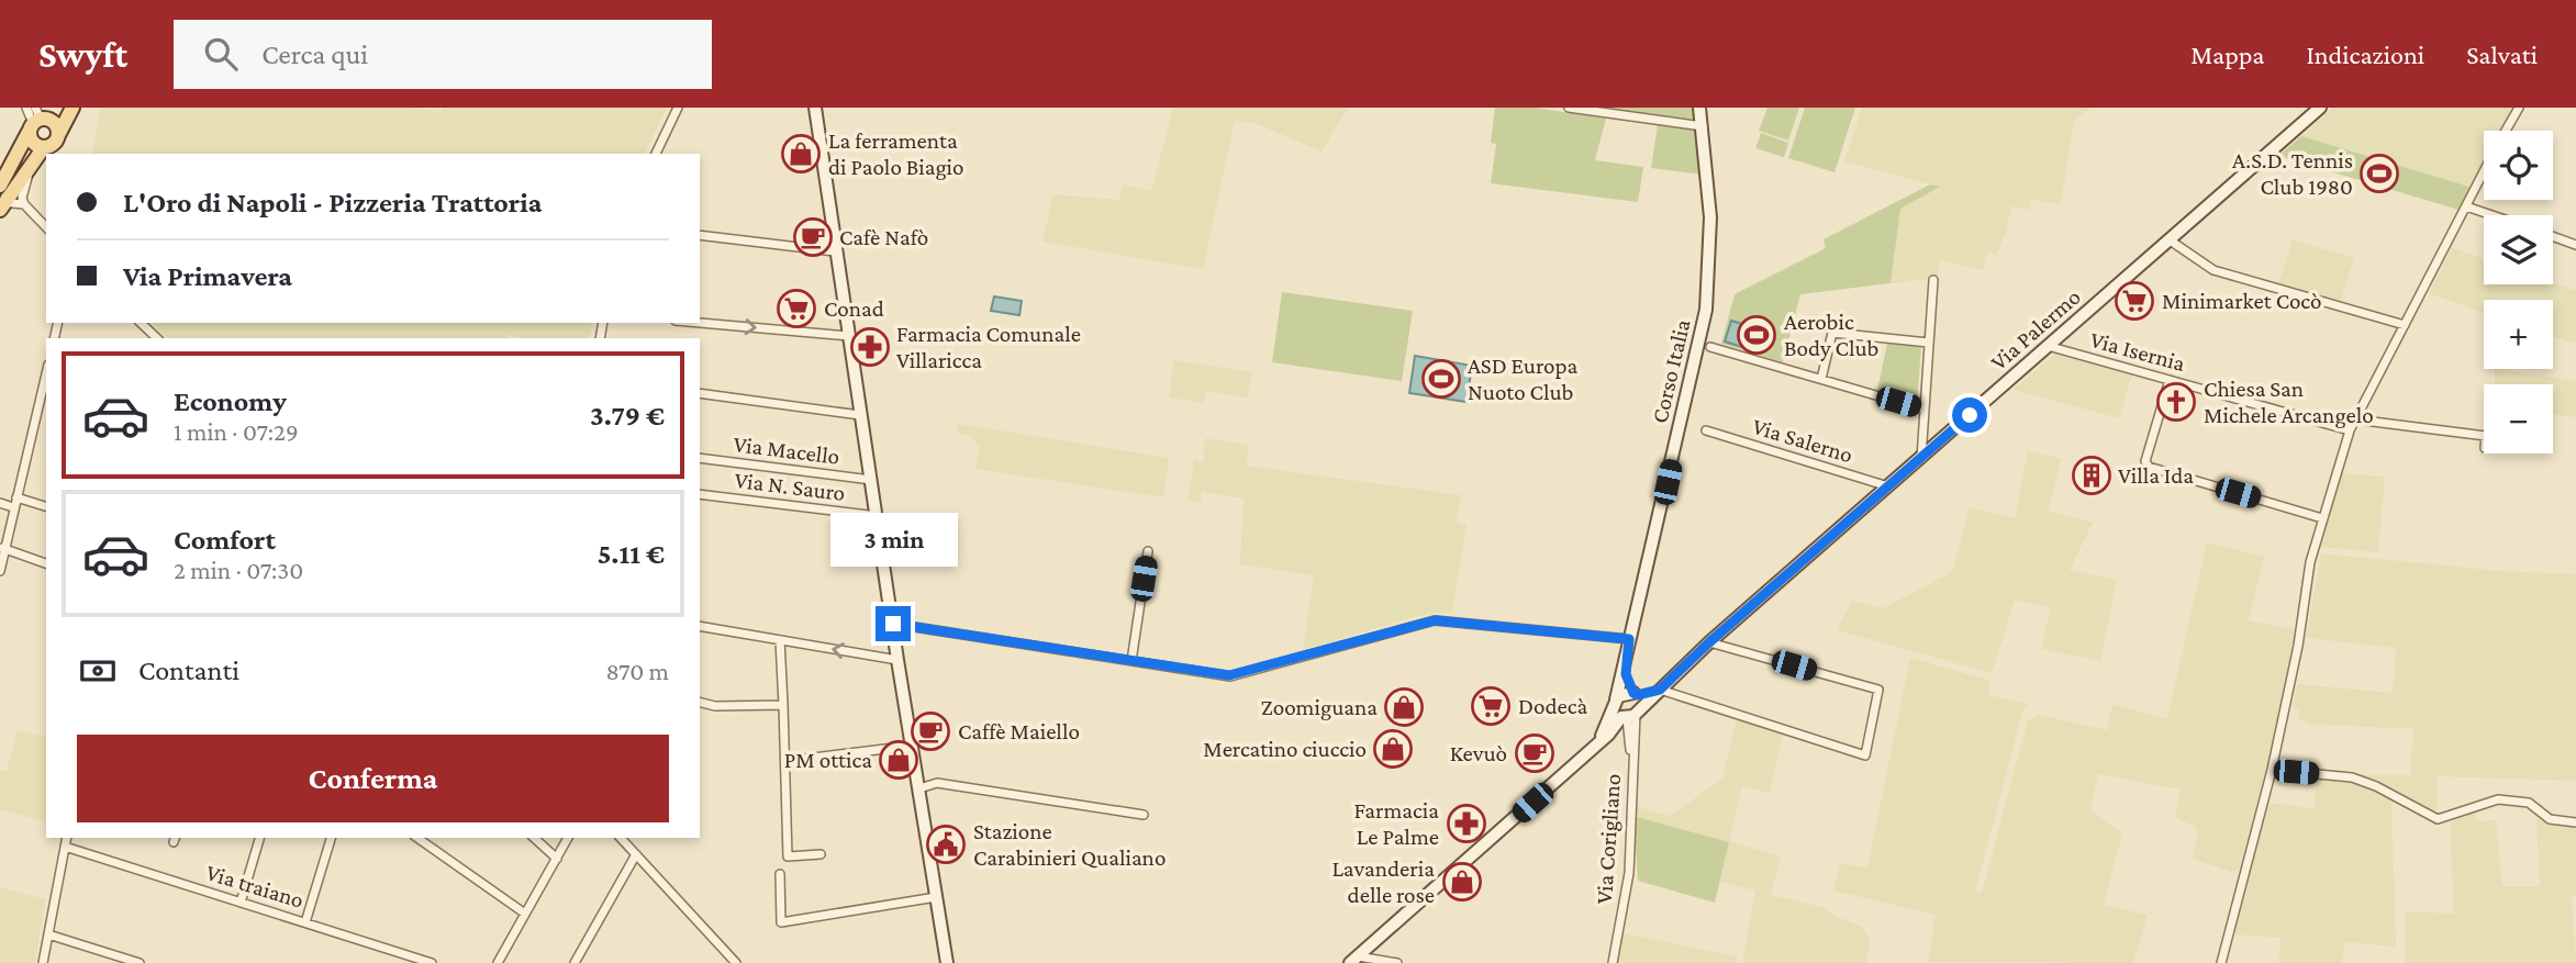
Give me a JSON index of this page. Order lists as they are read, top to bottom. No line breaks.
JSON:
{"streets":{"main road":["Via Palermo","Corso Italia"],"street":["Via Isernia","Via Salerno","Via Macello","Via N. Sauro","Via Corigliano","Via traiano"]},"crossings":[["Via Palermo","Via Isernia"],["Via Palermo","Via Salerno"]],"places":{"shop":["La ferramenta di Paolo Biagio","Zoomiguana","Mercatino ciuccio","PM ottica","Lavanderia delle rose"],"sports":["A.S.D. Tennis Club 1980","Aerobic Body Club","ASD Europa Nuoto Club"],"cafe":["Cafè Nafò","Caffè Maiello","Kevuò"],"supermarket":["Minimarket Cocò","Conad","Dodecà"],"pharmacy":["Farmacia Comunale Villaricca","Farmacia Le Palme"],"church":["Chiesa San Michele Arcangelo"],"building":["Villa Ida"],"public building":["Stazione Carabinieri Qualiano"]},"page":{"header":"Swyft","search":"Cerca qui","nav":["Mappa","Indicazioni","Salvati"],"map_buttons":["+","−"],"banner":["L'Oro di Napoli - Pizzeria Trattoria","Via Primavera"],"list":[{"name":"Economy","note":"1 min · 07:29","value":"3.79 €"},{"name":"Comfort","note":"2 min · 07:30","value":"5.11 €"}],"bubble":"3 min","pay":["Contanti","870 m"],"buttons":"Conferma"}}
